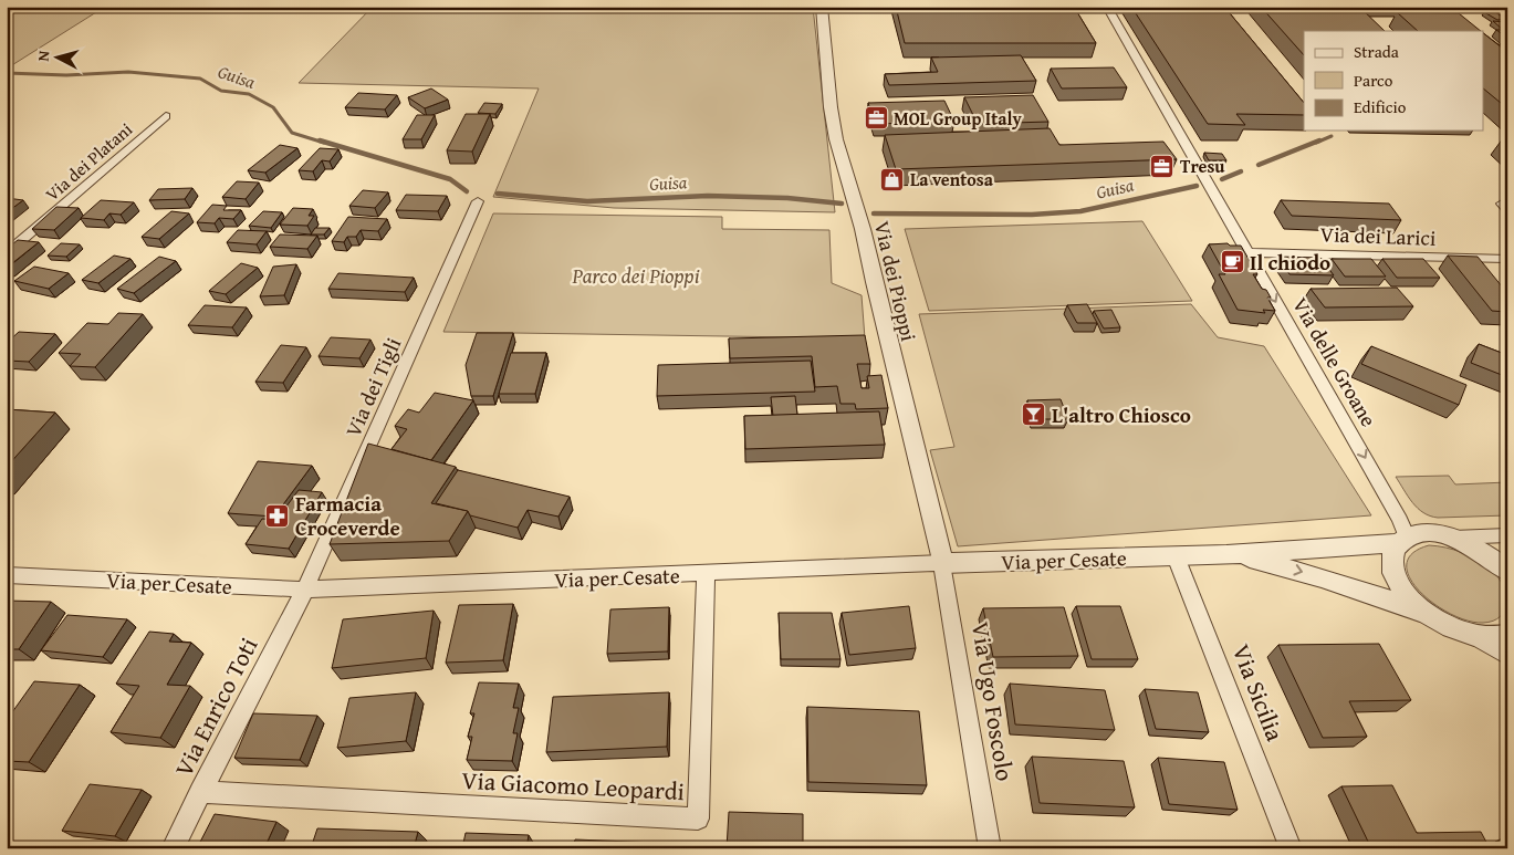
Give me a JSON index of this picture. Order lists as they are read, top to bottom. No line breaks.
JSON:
{"streets":{"street":["Via dei Platani","Via dei Larici","Via dei Pioppi","Via delle Groane","Via dei Tigli","Via per Cesate","Via Sicilia","Via Ugo Foscolo","Via Enrico Toti","Via Giacomo Leopardi"]},"crossings":[["Via dei Larici","Via delle Groane"],["Via dei Pioppi","Via per Cesate"],["Via dei Pioppi","Via Ugo Foscolo"],["Via delle Groane","Via per Cesate"],["Via dei Tigli","Via per Cesate"],["Via dei Tigli","Via Enrico Toti"],["Via per Cesate","Via Sicilia"],["Via per Cesate","Via Ugo Foscolo"],["Via per Cesate","Via Enrico Toti"],["Via per Cesate","Via Giacomo Leopardi"],["Via Enrico Toti","Via Giacomo Leopardi"]],"one_way":["Via delle Groane"],"water":["Guisa"],"parks":["Parco dei Pioppi"],"places":{"office":["MOL Group Italy","Tresu"],"shop":["La ventosa"],"cafe":["Il chiodo"],"bar":["L'altro Chiosco"],"pharmacy":["Farmacia Croceverde"]},"legend":["Strada","Parco","Edificio"],"north":"left"}
